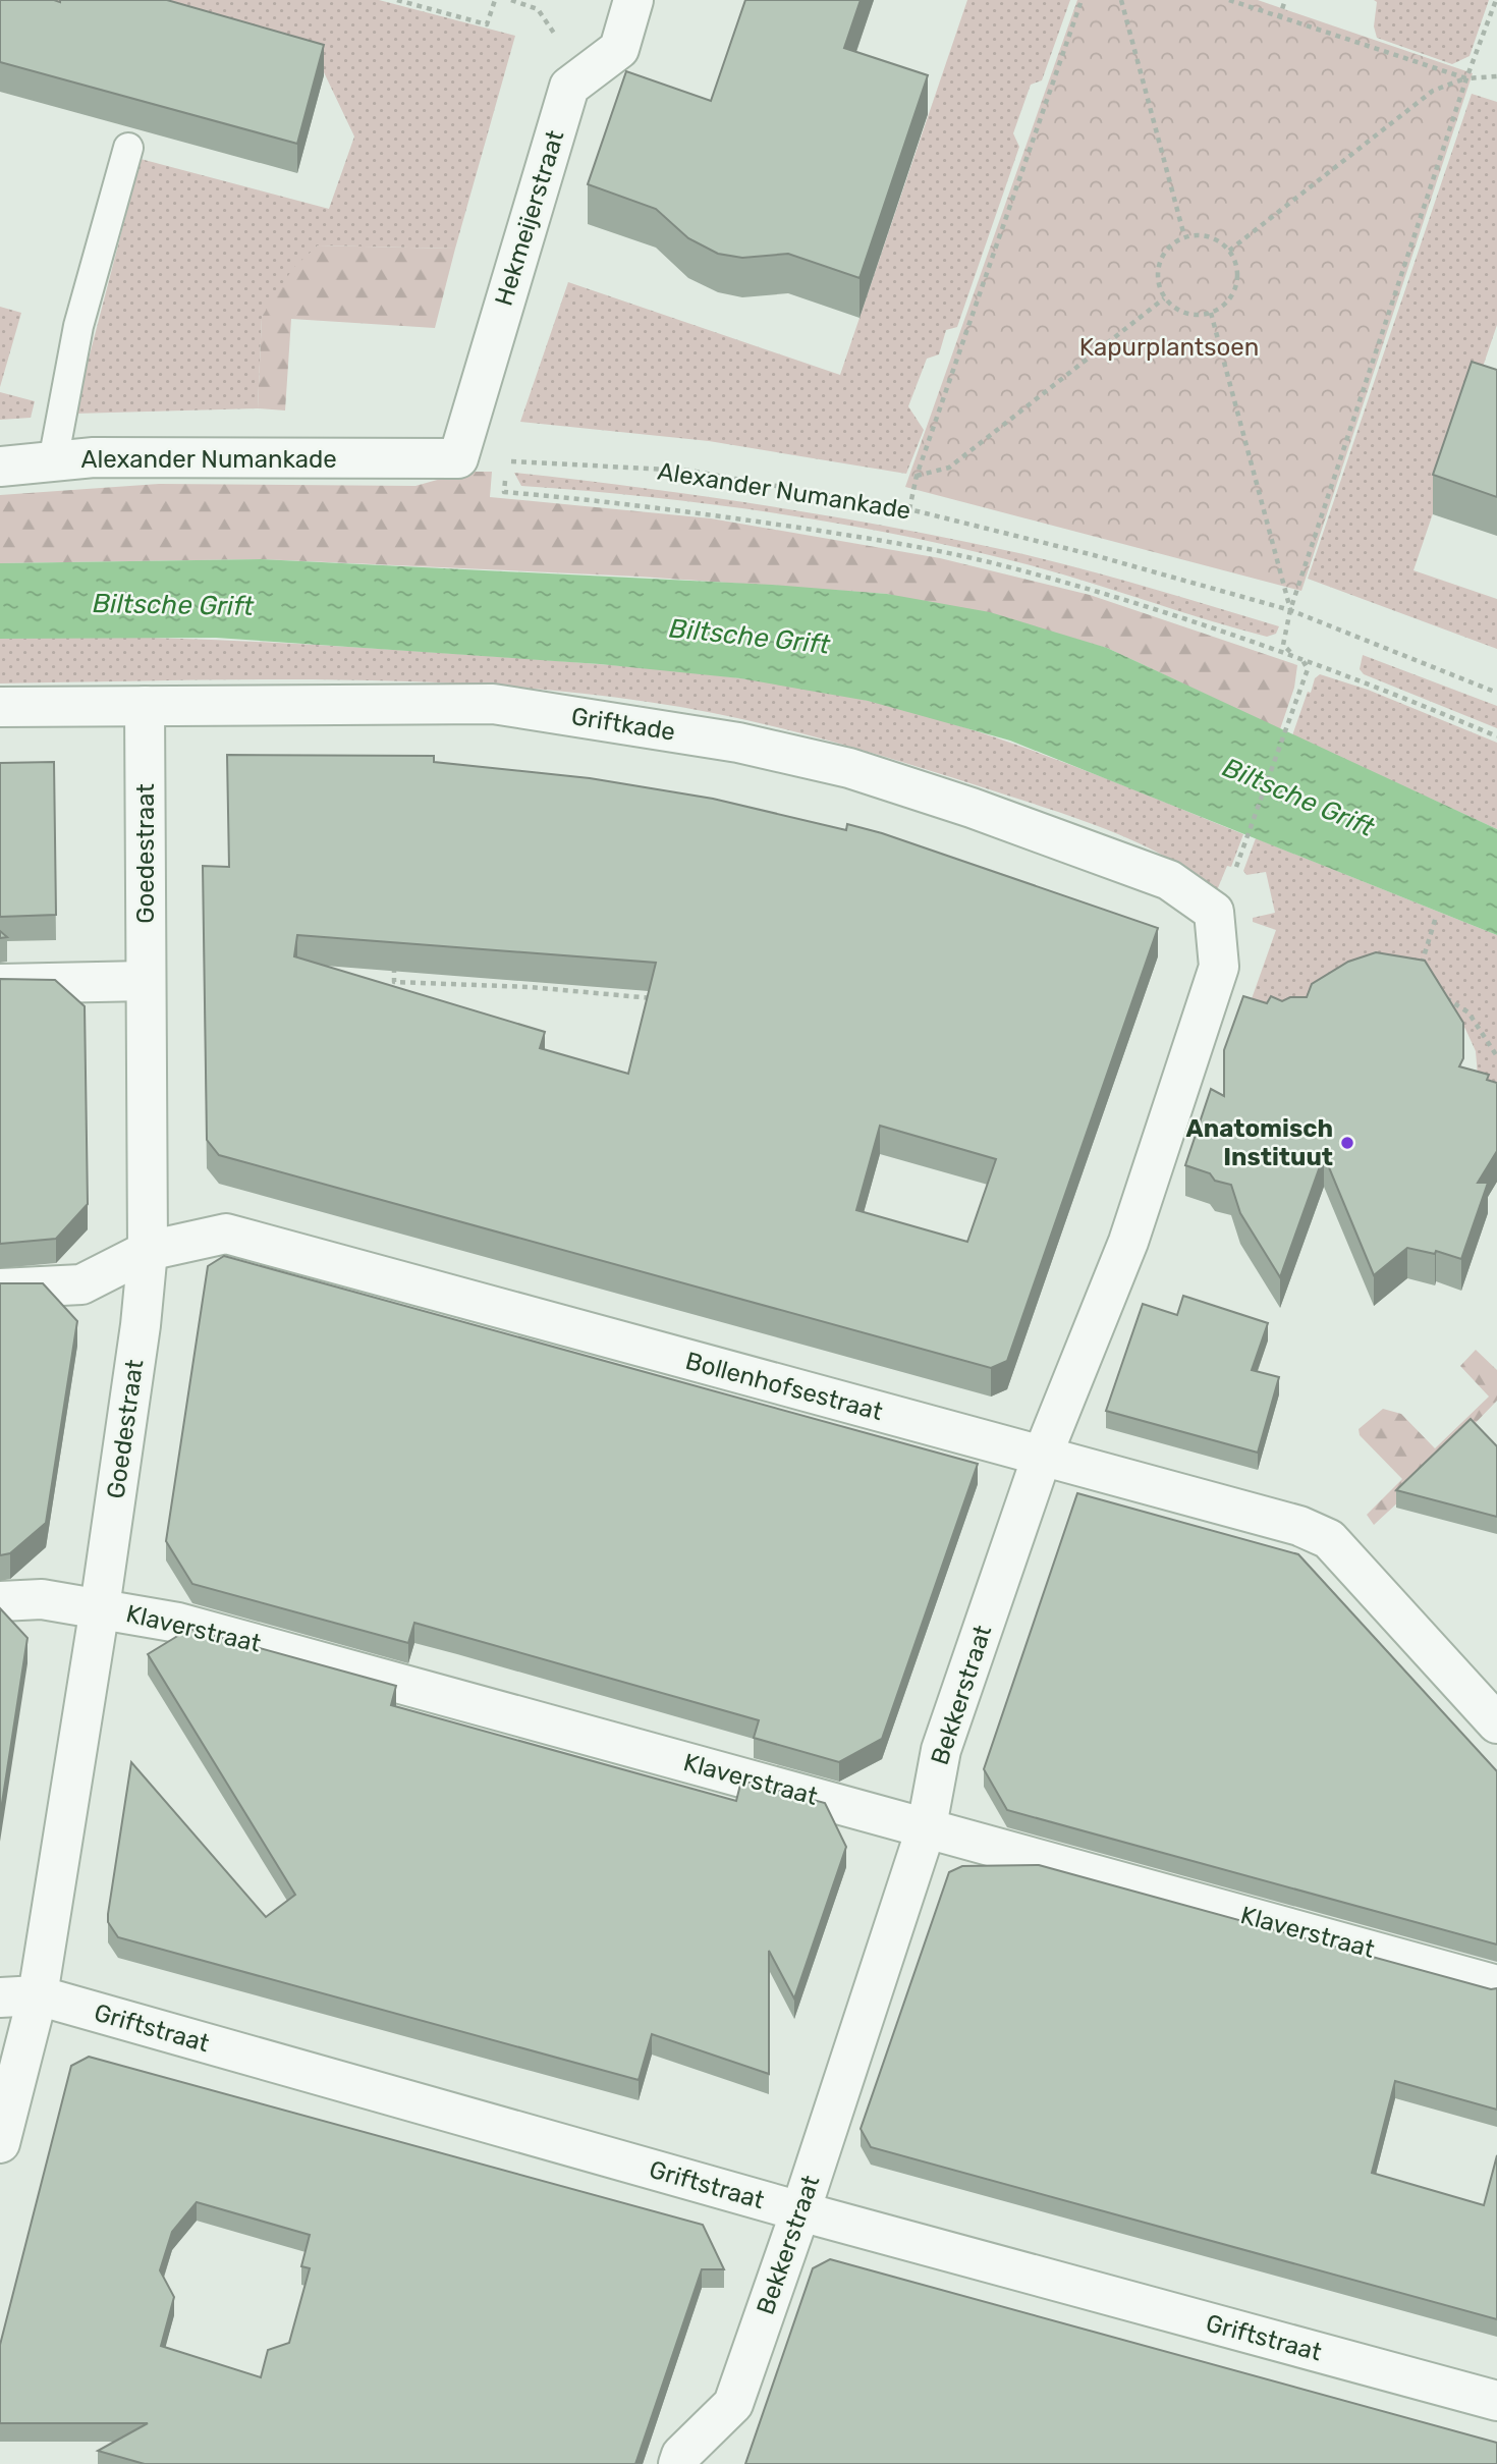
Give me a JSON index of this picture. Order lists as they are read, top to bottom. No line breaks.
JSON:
{"streets":{"street":["Hekmeijerstraat","Alexander Numankade","Griftkade","Goedestraat","Bollenhofsestraat","Klaverstraat","Bekkerstraat","Griftstraat"]},"crossings":[["Hekmeijerstraat","Alexander Numankade"],["Griftkade","Goedestraat"],["Griftkade","Bekkerstraat"],["Goedestraat","Bollenhofsestraat"],["Goedestraat","Klaverstraat"],["Goedestraat","Griftstraat"],["Bollenhofsestraat","Bekkerstraat"],["Klaverstraat","Bekkerstraat"],["Bekkerstraat","Griftstraat"]],"water":["Biltsche Grift"],"parks":["Kapurplantsoen"],"places":["Anatomisch Instituut"]}
